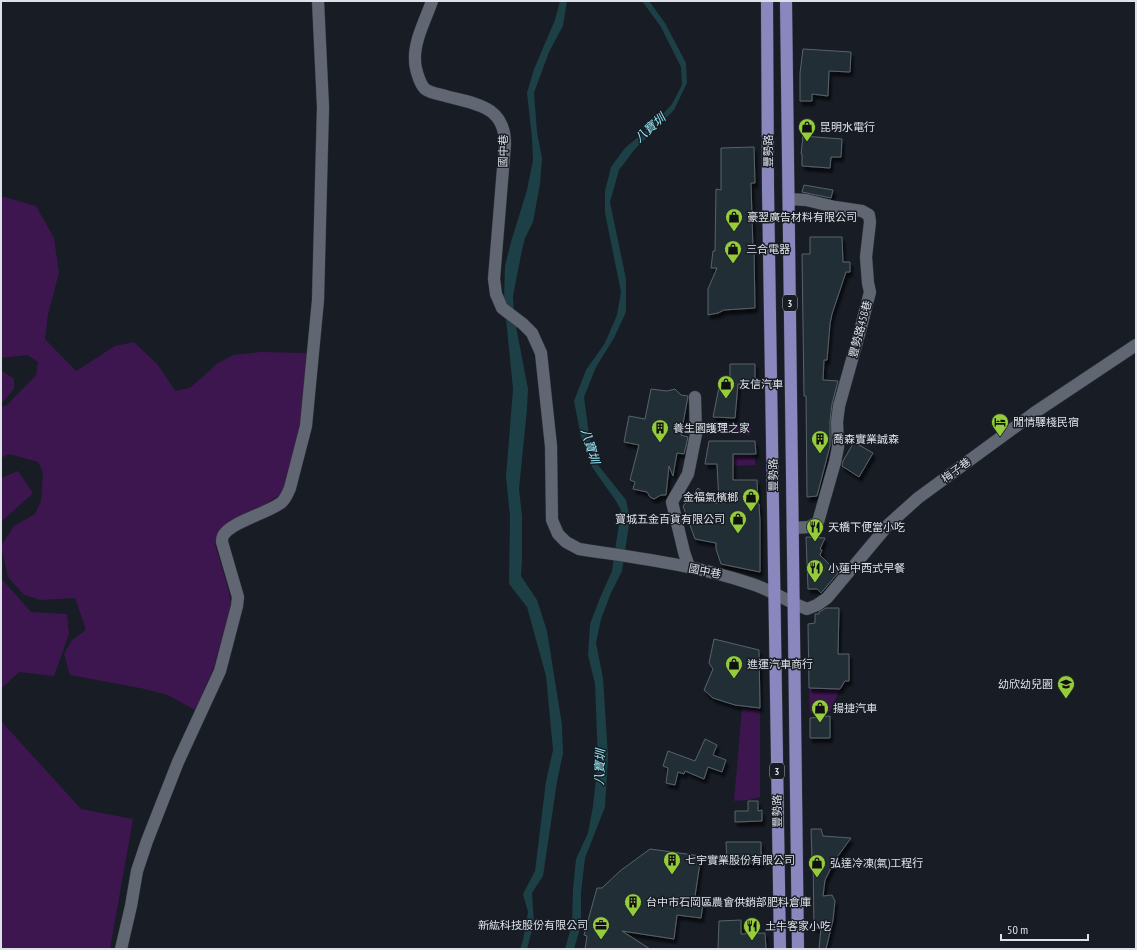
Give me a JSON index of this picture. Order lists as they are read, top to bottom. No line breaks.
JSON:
{"streets":{"main road":["豐勢路","3"],"street":["國中巷","豐勢路458巷","梅子巷"]},"crossings":[["國中巷","豐勢路"],["國中巷","梅子巷"],["豐勢路","豐勢路458巷"],["豐勢路","梅子巷"]],"water":["八寶圳"],"places":{"shop":["昆明水電行","豪翌廣告材料有限公司","三合電器","友信汽車","金福氣檳榔","寶城五金百貨有限公司","進運汽車商行","揚捷汽車","弘達冷凍(氣)工程行"],"hotel":["閒情驛棧民宿"],"building":["養生園護理之家","喬森實業誠森","七宇實業股份有限公司","台中市石岡區農會供銷部肥料倉庫"],"restaurant":["天橋下便當小吃","小蓮中西式早餐","土牛客家小吃"],"school or university":["幼欣幼兒園"],"office":["新紘科技股份有限公司"]},"scale_bar":"50 m"}
